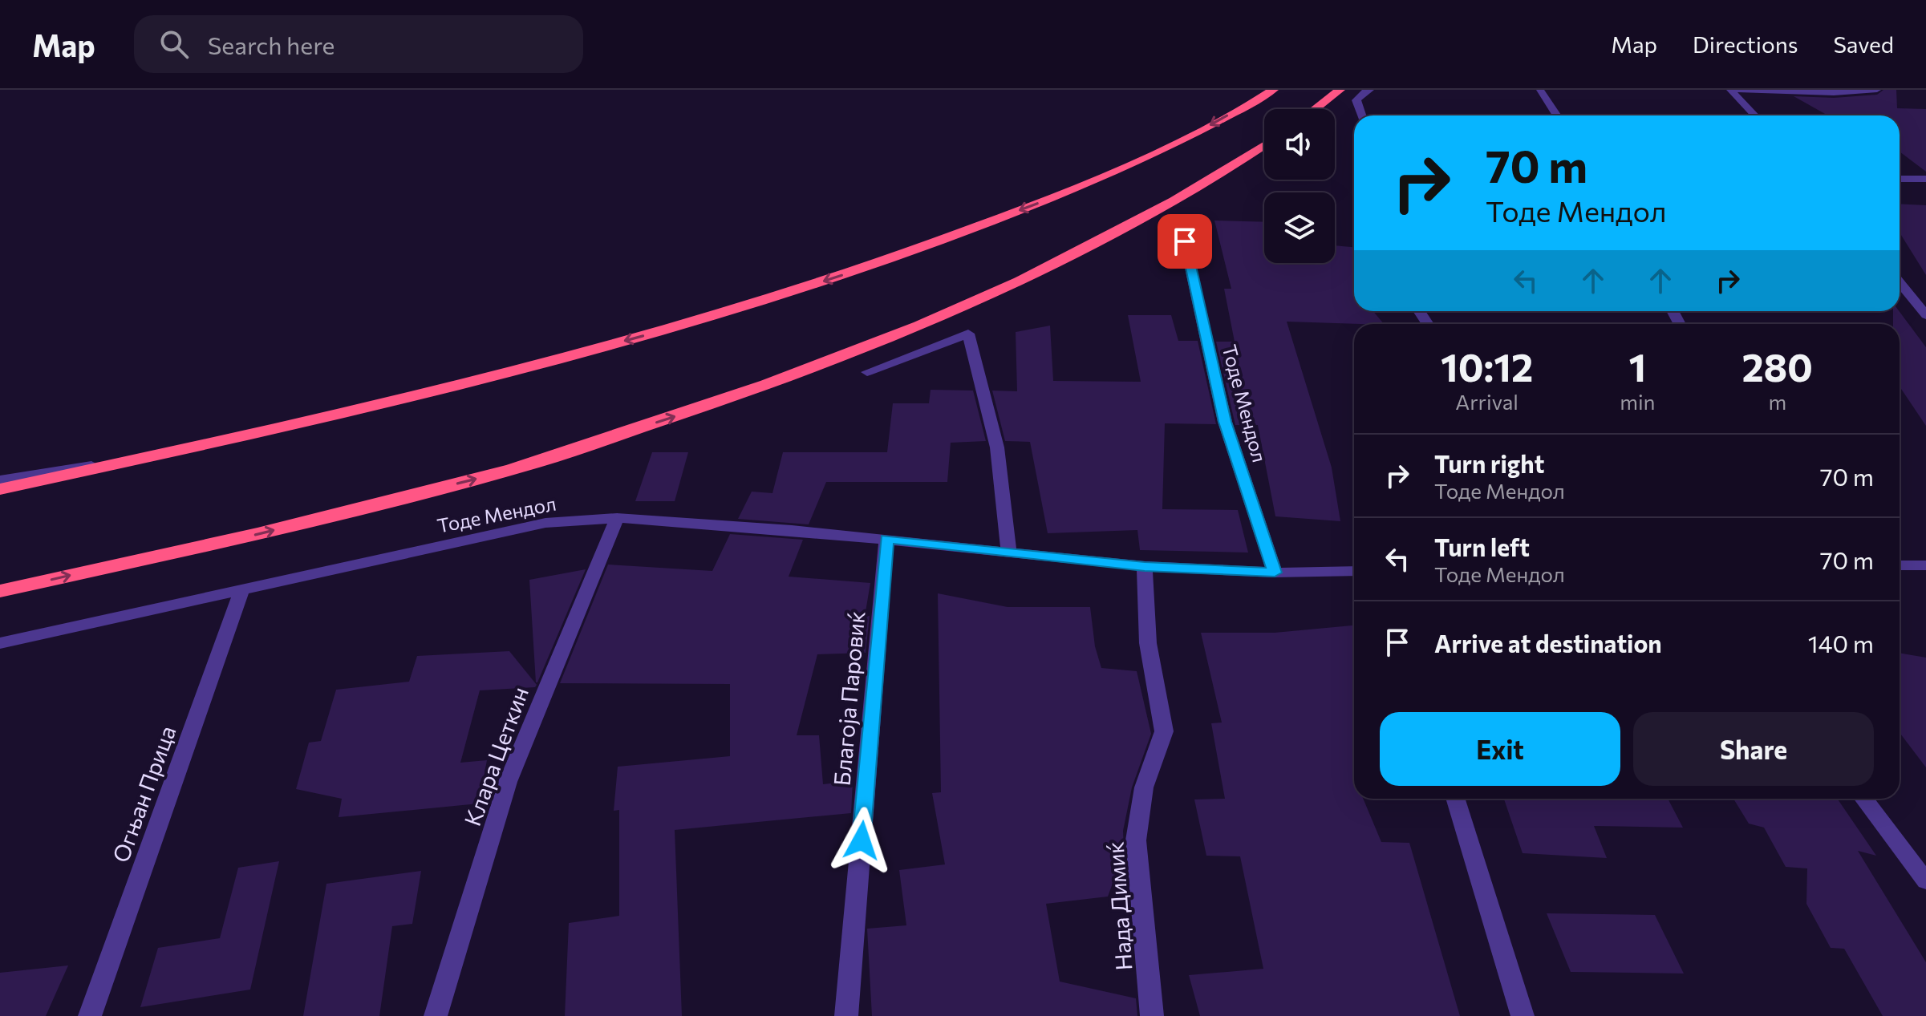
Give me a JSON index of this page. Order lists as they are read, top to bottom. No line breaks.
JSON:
{"streets":{"street":["Тоде Мендол","Благоја Паровиќ","Клара Цеткин","Огњан Прица","Нада Димиќ"]},"crossings":[["Тоде Мендол","Благоја Паровиќ"],["Тоде Мендол","Клара Цеткин"],["Тоде Мендол","Огњан Прица"],["Тоде Мендол","Нада Димиќ"]],"page":{"header":"Map","search":"Search here","nav":["Map","Directions","Saved"],"turn":["70 m","Тоде Мендол"],"eta":["10:12","Arrival","1","min","280","m"],"list":[{"name":"Turn right","note":"Тоде Мендол","value":"70 m"},{"name":"Turn left","note":"Тоде Мендол","value":"70 m"},{"name":"Arrive at destination","value":"140 m"}],"buttons":["Exit","Share"]}}
